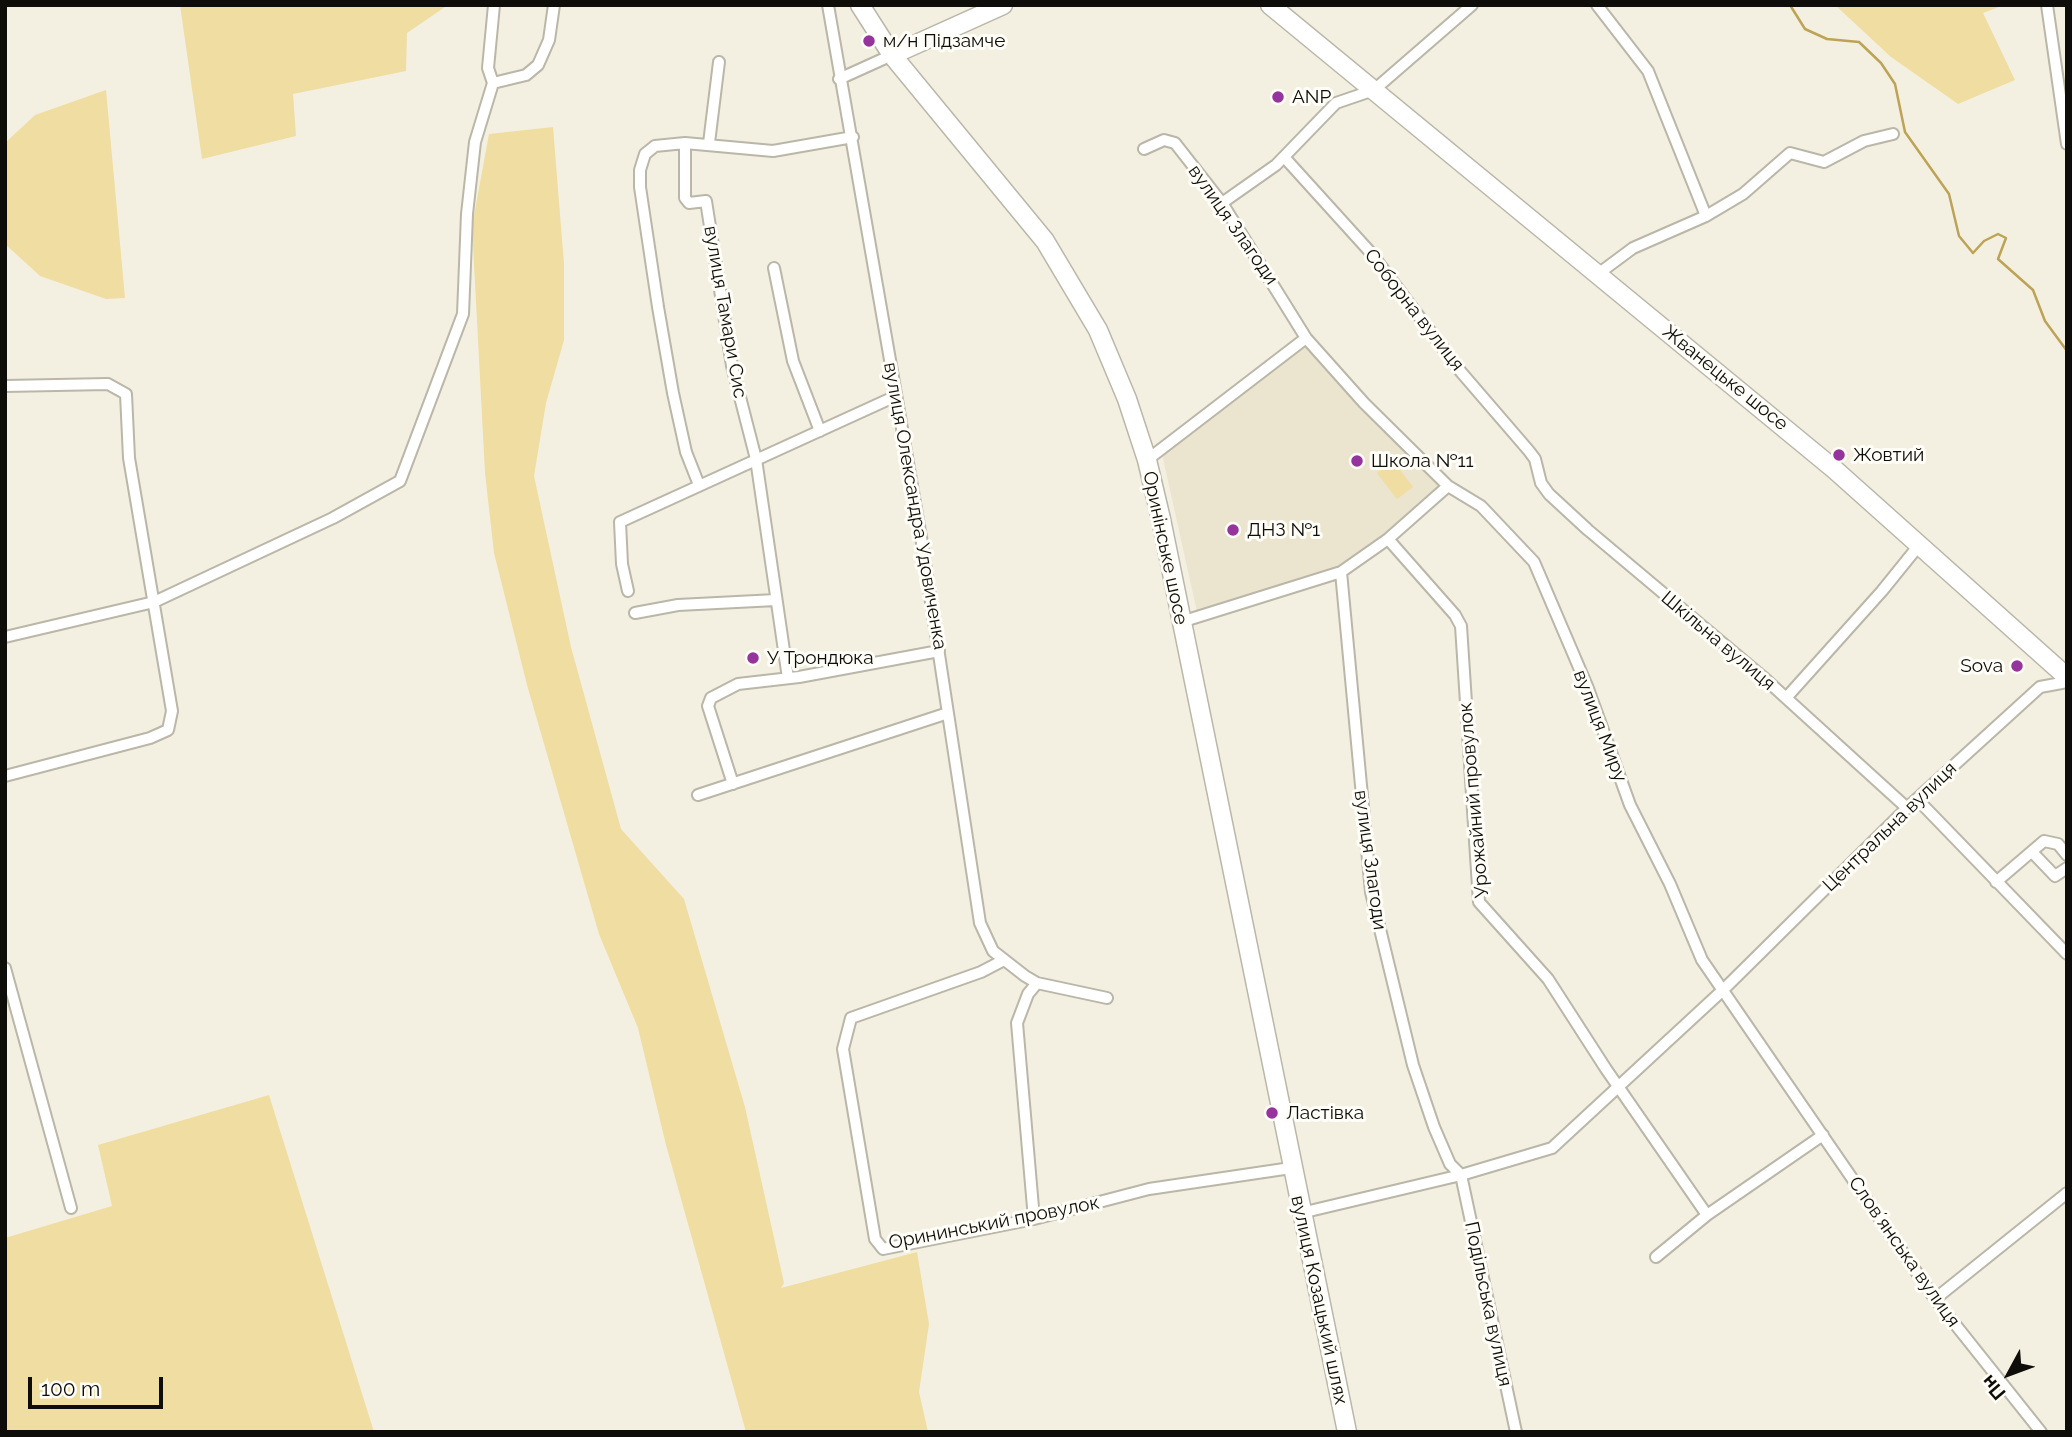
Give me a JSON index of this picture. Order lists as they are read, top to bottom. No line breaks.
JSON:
{"streets":{"main road":["Жванецьке шосе","Оринінське шосе","вулиця Козацький шлях"],"street":["вулиця Злагоди","Соборна вулиця","вулиця Тамари Сис","вулиця Олександра Удовиченка","Шкільна вулиця","вулиця Миру","Урожайний провулок","Центральна вулиця","Орининський провулок","Словʼянська вулиця","Подільська вулиця"]},"crossings":[["вулиця Злагоди","вулиця Миру"],["вулиця Злагоди","Центральна вулиця"],["вулиця Злагоди","Подільська вулиця"],["Соборна вулиця","Шкільна вулиця"],["Жванецьке шосе","Центральна вулиця"],["вулиця Олександра Удовиченка","Орининський провулок"],["Оринінське шосе","Орининський провулок"],["Оринінське шосе","вулиця Козацький шлях"],["Шкільна вулиця","Центральна вулиця"],["вулиця Миру","Центральна вулиця"],["вулиця Миру","Словʼянська вулиця"],["Урожайний провулок","Центральна вулиця"],["Центральна вулиця","Словʼянська вулиця"],["Центральна вулиця","вулиця Козацький шлях"],["Центральна вулиця","Подільська вулиця"],["Орининський провулок","вулиця Козацький шлях"]],"places":["м/н Підзамче","ANP","Жовтий","Школа №11","ДНЗ №1","У Трондюка","Sova","Ластівка"],"scale_bar":"100 m","north":"bottom left"}
